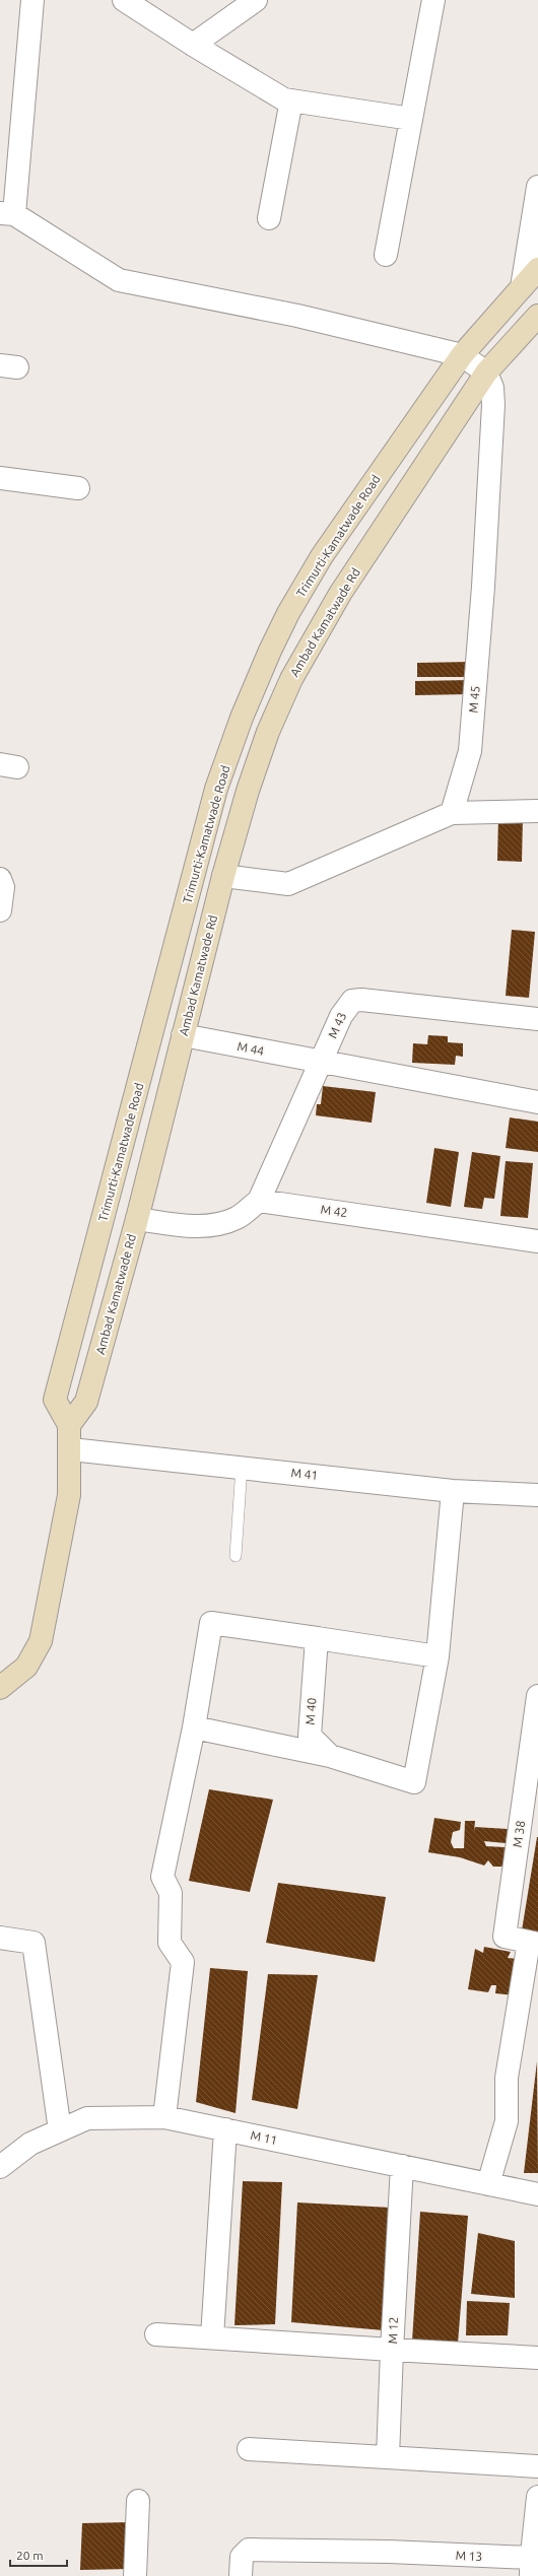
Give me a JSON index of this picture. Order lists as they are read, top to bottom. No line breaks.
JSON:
{"streets":{"street":["Trimurti-Kamatwade Road","Ambad Kamatwade Rd","M 45","M 43","M 44","M 42","M 41","M 40","M 38","M 11","M 12","M 13"]},"crossings":[["Trimurti-Kamatwade Road","Ambad Kamatwade Rd"],["Ambad Kamatwade Rd","M 45"],["Ambad Kamatwade Rd","M 44"],["M 43","M 44"],["M 43","M 42"],["M 41","M 40"],["M 11","M 12"]],"scale_bar":"20 m"}
